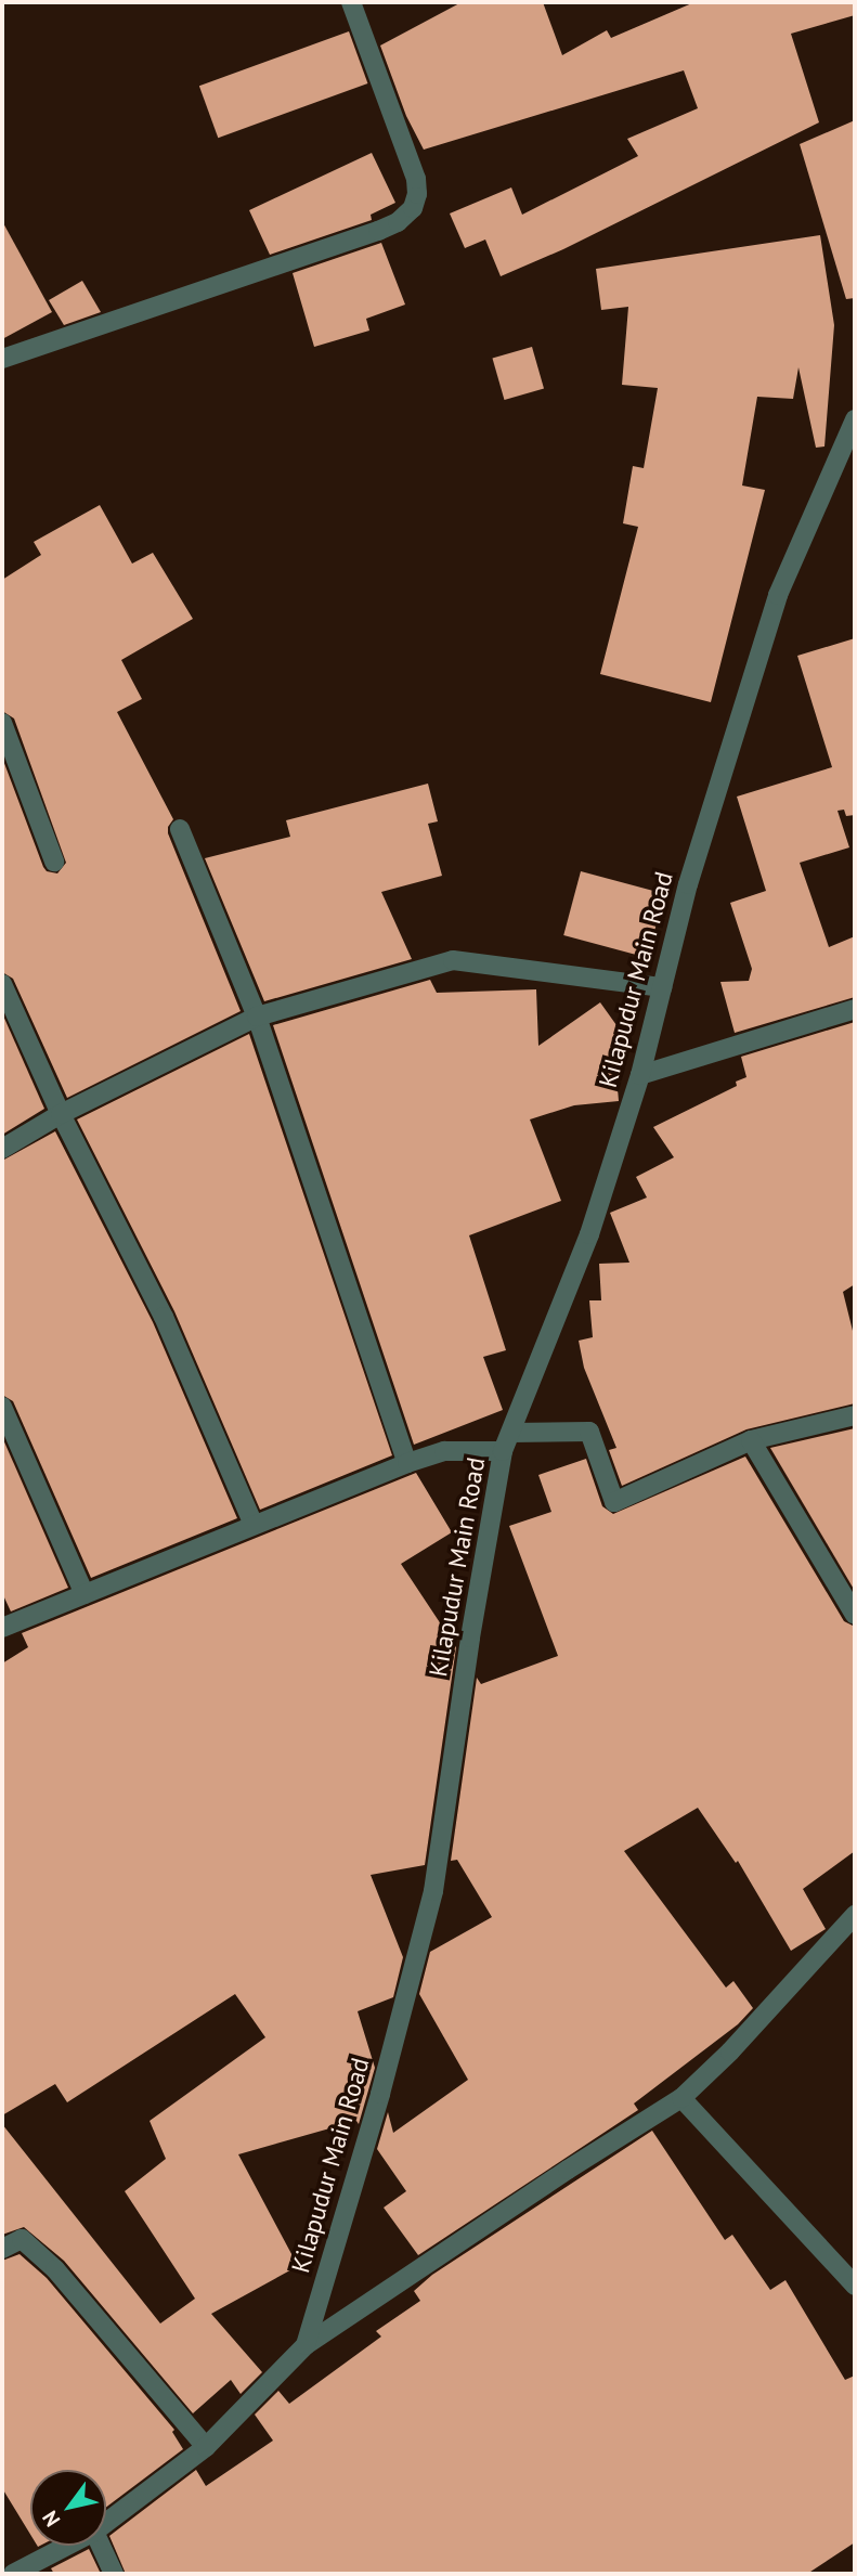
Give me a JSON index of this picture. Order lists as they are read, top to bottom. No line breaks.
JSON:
{"streets":{"street":["Kilapudur Main Road"]},"north":"bottom left"}
